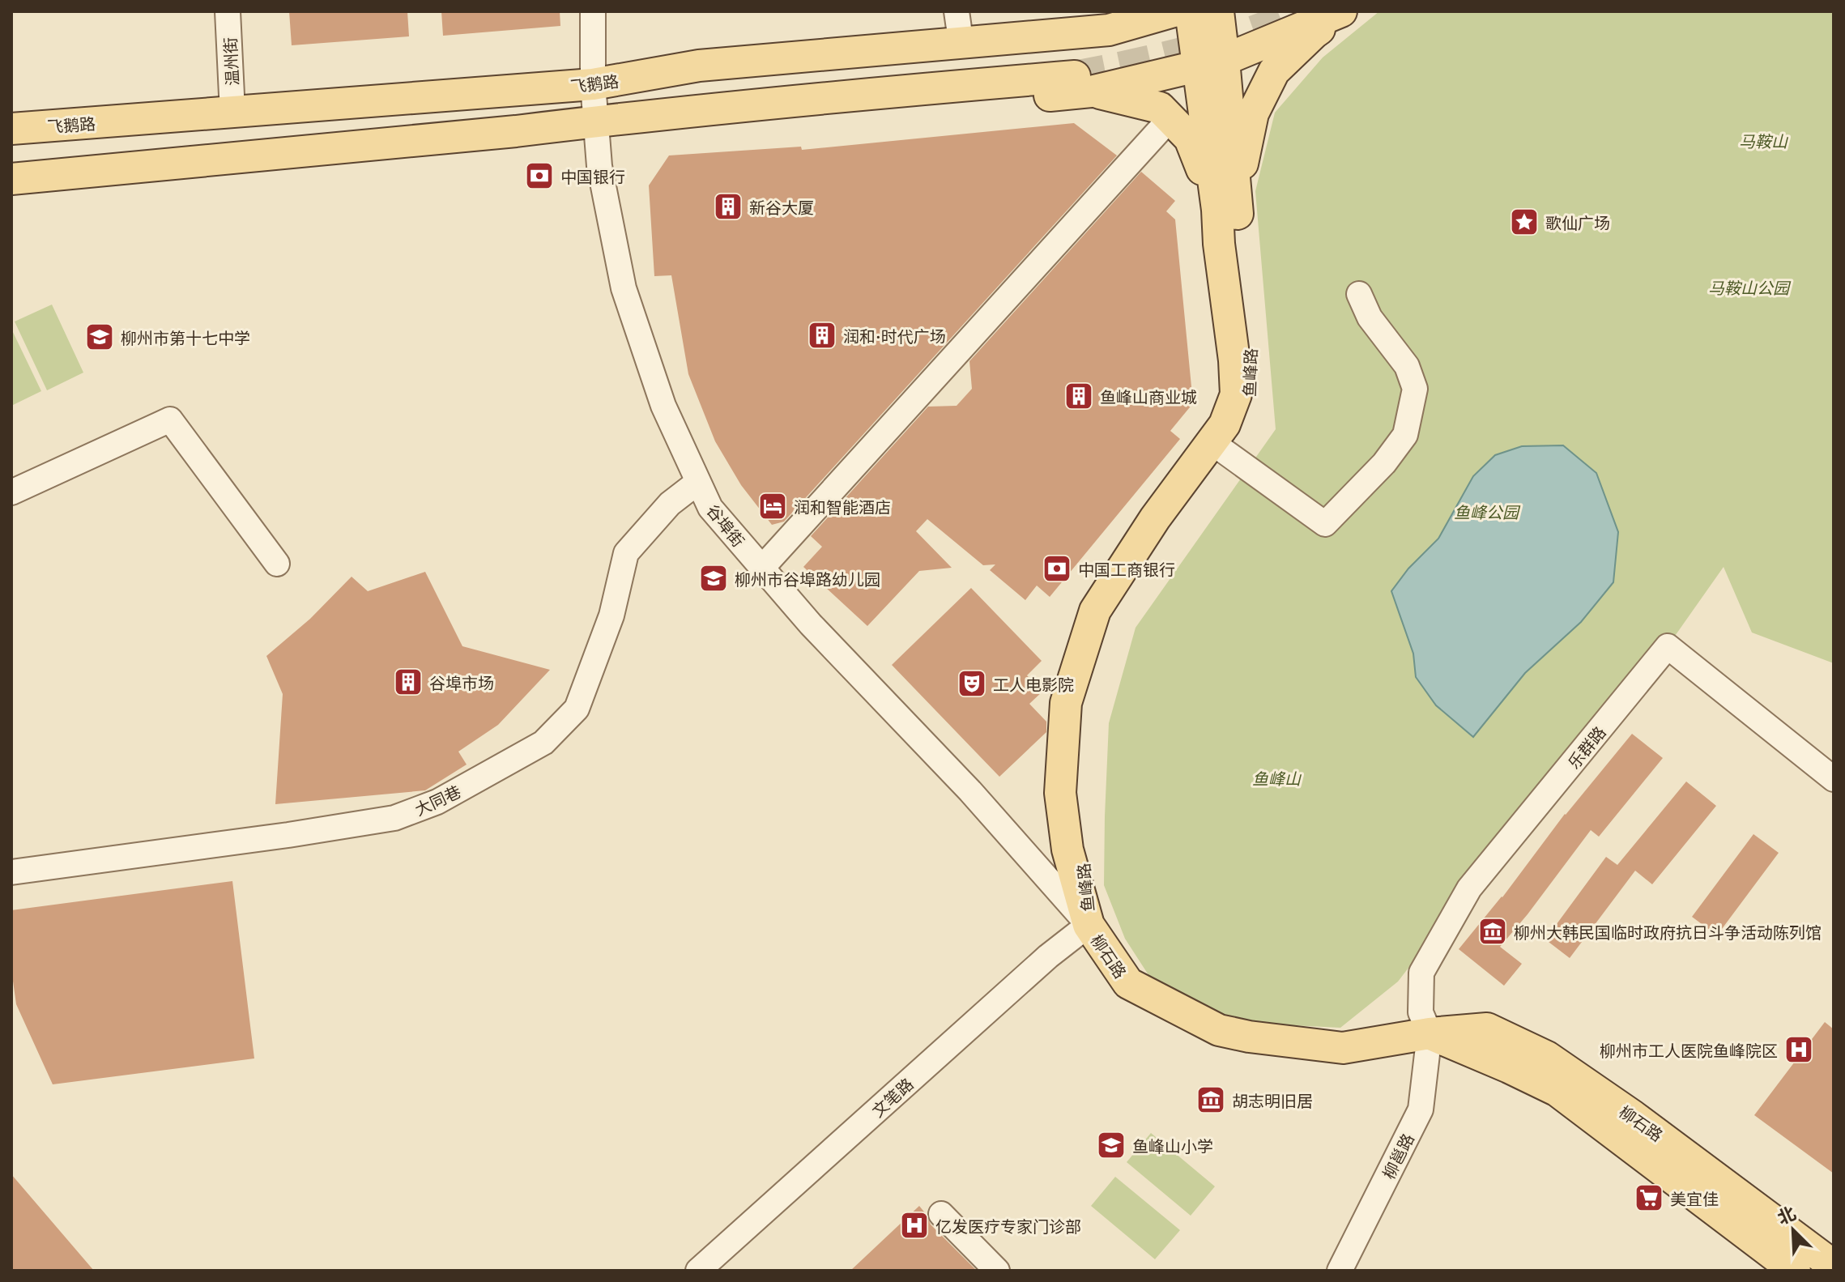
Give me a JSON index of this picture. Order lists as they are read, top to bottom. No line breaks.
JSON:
{"streets":{"main road":["飞鹅路","鱼峰路","柳石路"],"street":["温州街","谷埠街","乐群路","大同巷","文笔路","柳邕路"]},"crossings":[["温州街","飞鹅路"],["飞鹅路","谷埠街"],["鱼峰路","谷埠街"],["鱼峰路","柳石路"],["鱼峰路","文笔路"],["谷埠街","大同巷"],["谷埠街","柳石路"],["谷埠街","文笔路"],["乐群路","柳石路"],["乐群路","柳邕路"],["柳石路","文笔路"],["柳石路","柳邕路"]],"parks":["马鞍山","马鞍山公园","鱼峰公园","鱼峰山"],"places":{"bank":["中国银行","中国工商银行"],"building":["新谷大厦","润和·时代广场","鱼峰山商业城","谷埠市场"],"place":["歌仙广场"],"school or university":["柳州市第十七中学","柳州市谷埠路幼儿园","鱼峰山小学"],"hotel":["润和智能酒店"],"theatre":["工人电影院"],"museum":["柳州大韩民国临时政府抗日斗争活动陈列馆","胡志明旧居"],"hospital":["柳州市工人医院鱼峰院区","亿发医疗专家门诊部"],"supermarket":["美宜佳"]},"north":"top left"}
